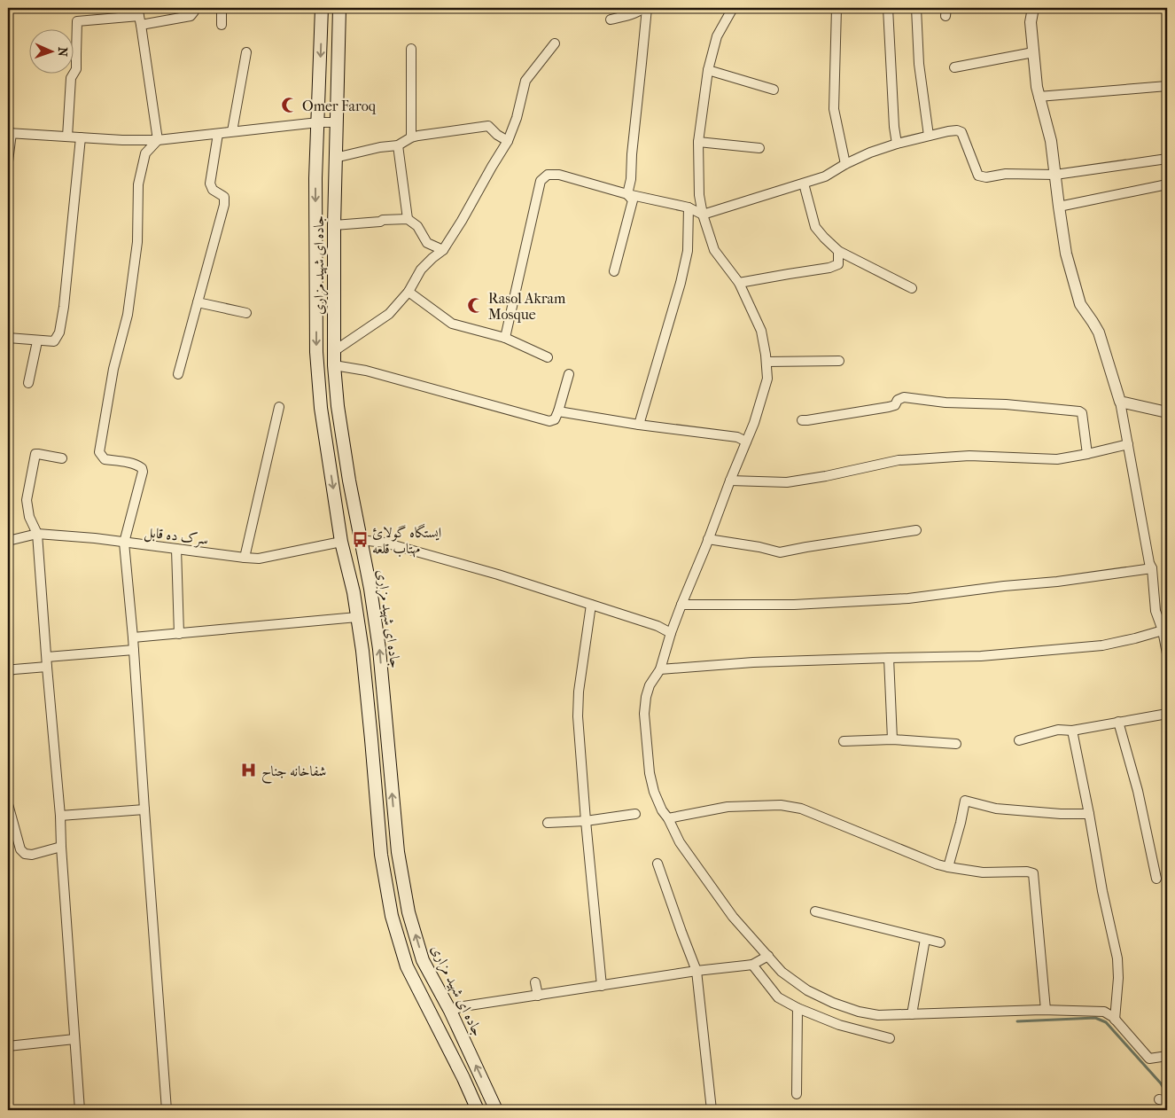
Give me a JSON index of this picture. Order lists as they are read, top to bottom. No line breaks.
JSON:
{"streets":{"main road":["جاده ای شهید مزاری"],"street":["سرک ده قابل"]},"crossings":[["جاده ای شهید مزاری","سرک ده قابل"]],"places":{"mosque":["Omer Faroq","Rasol Akram Mosque"],"bus stop":["ایستگاه گولائ مهتاب قلعه"],"hospital":["شفاخانه جناح"]},"north":"right"}
